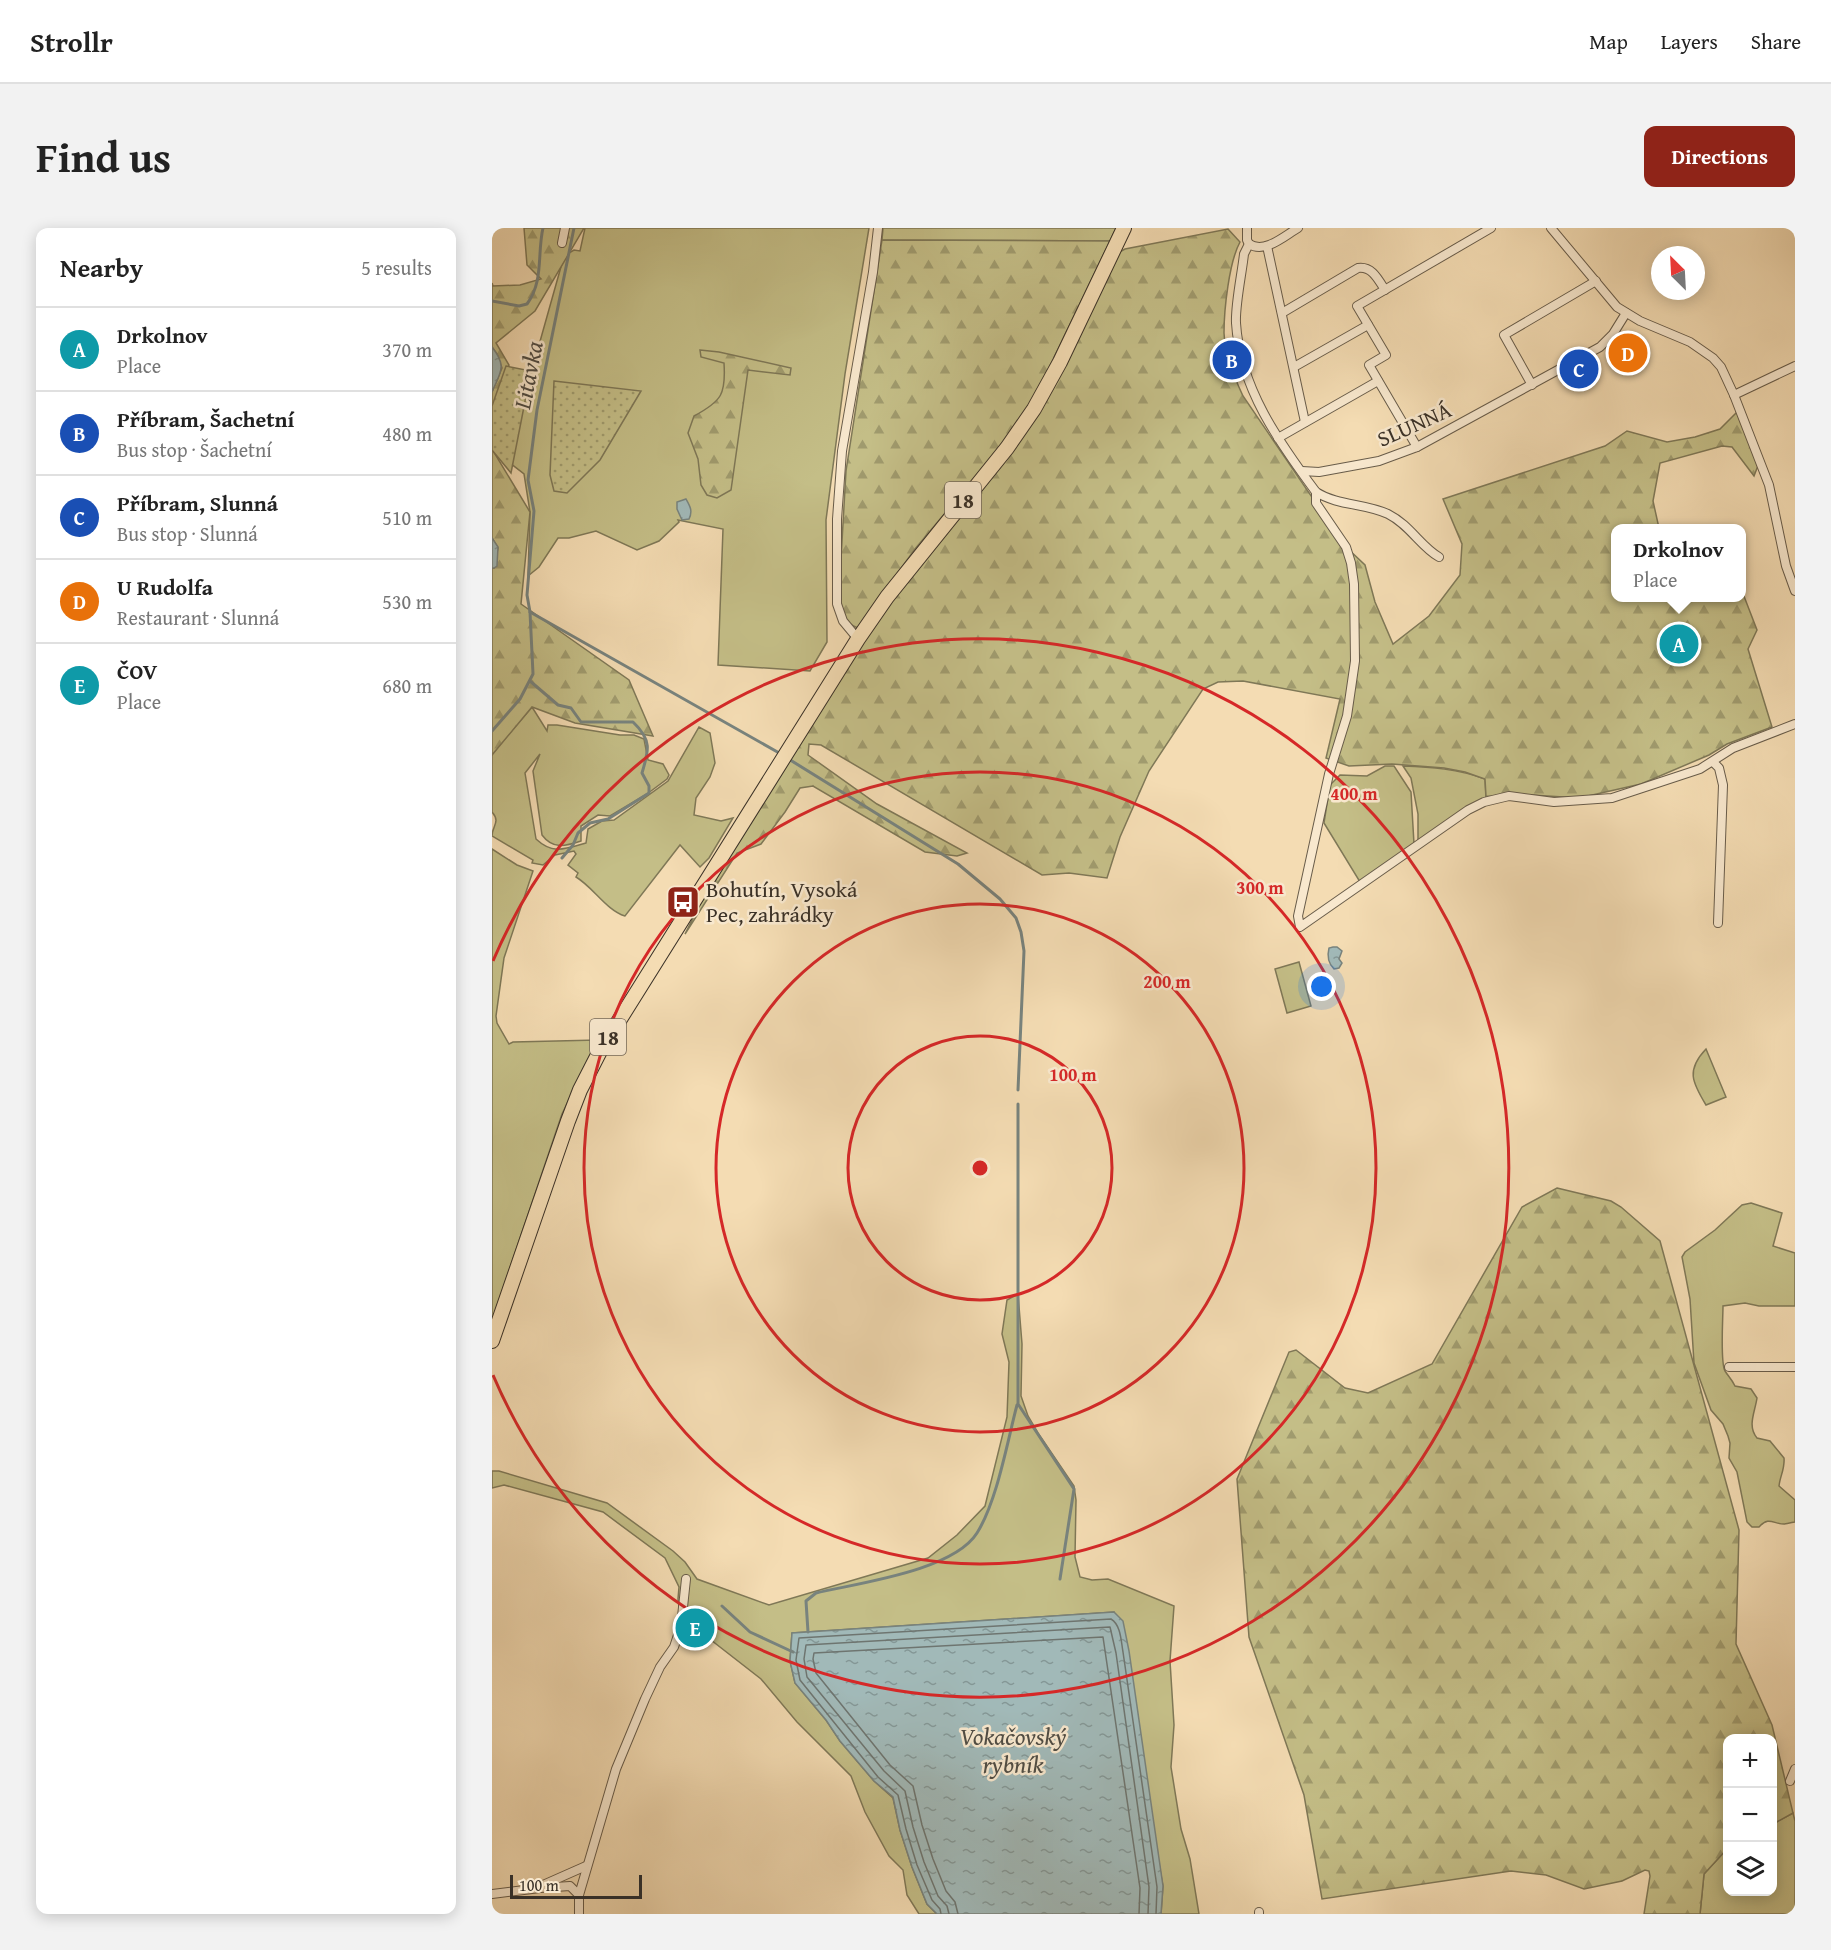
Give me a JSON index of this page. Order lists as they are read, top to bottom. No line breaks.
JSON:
{"streets":{"main road":["18"],"street":["SLUNNÁ"]},"water":["Litavka","Vokačovský rybník"],"places":{"bus stop":["Bohutín, Vysoká Pec, zahrádky"]},"scale_bar":"100 m","north":"top left","page":{"header":"Strollr","nav":["Map","Layers","Share"],"title":"Find us","buttons":"Directions","heading":["Nearby","5 results"],"list":[{"mark":"A","name":"Drkolnov","note":"Place","value":"370 m"},{"mark":"B","name":"Příbram, Šachetní","note":"Bus stop · Šachetní","value":"480 m"},{"mark":"C","name":"Příbram, Slunná","note":"Bus stop · Slunná","value":"510 m"},{"mark":"D","name":"U Rudolfa","note":"Restaurant · Slunná","value":"530 m"},{"mark":"E","name":"ČOV","note":"Place","value":"680 m"}],"pins":["D","B","C","A","E"],"popup":["Drkolnov","Place"],"map_buttons":["+","−"],"scale":"100 m"},"rings":["400 m","300 m","200 m","100 m"]}
